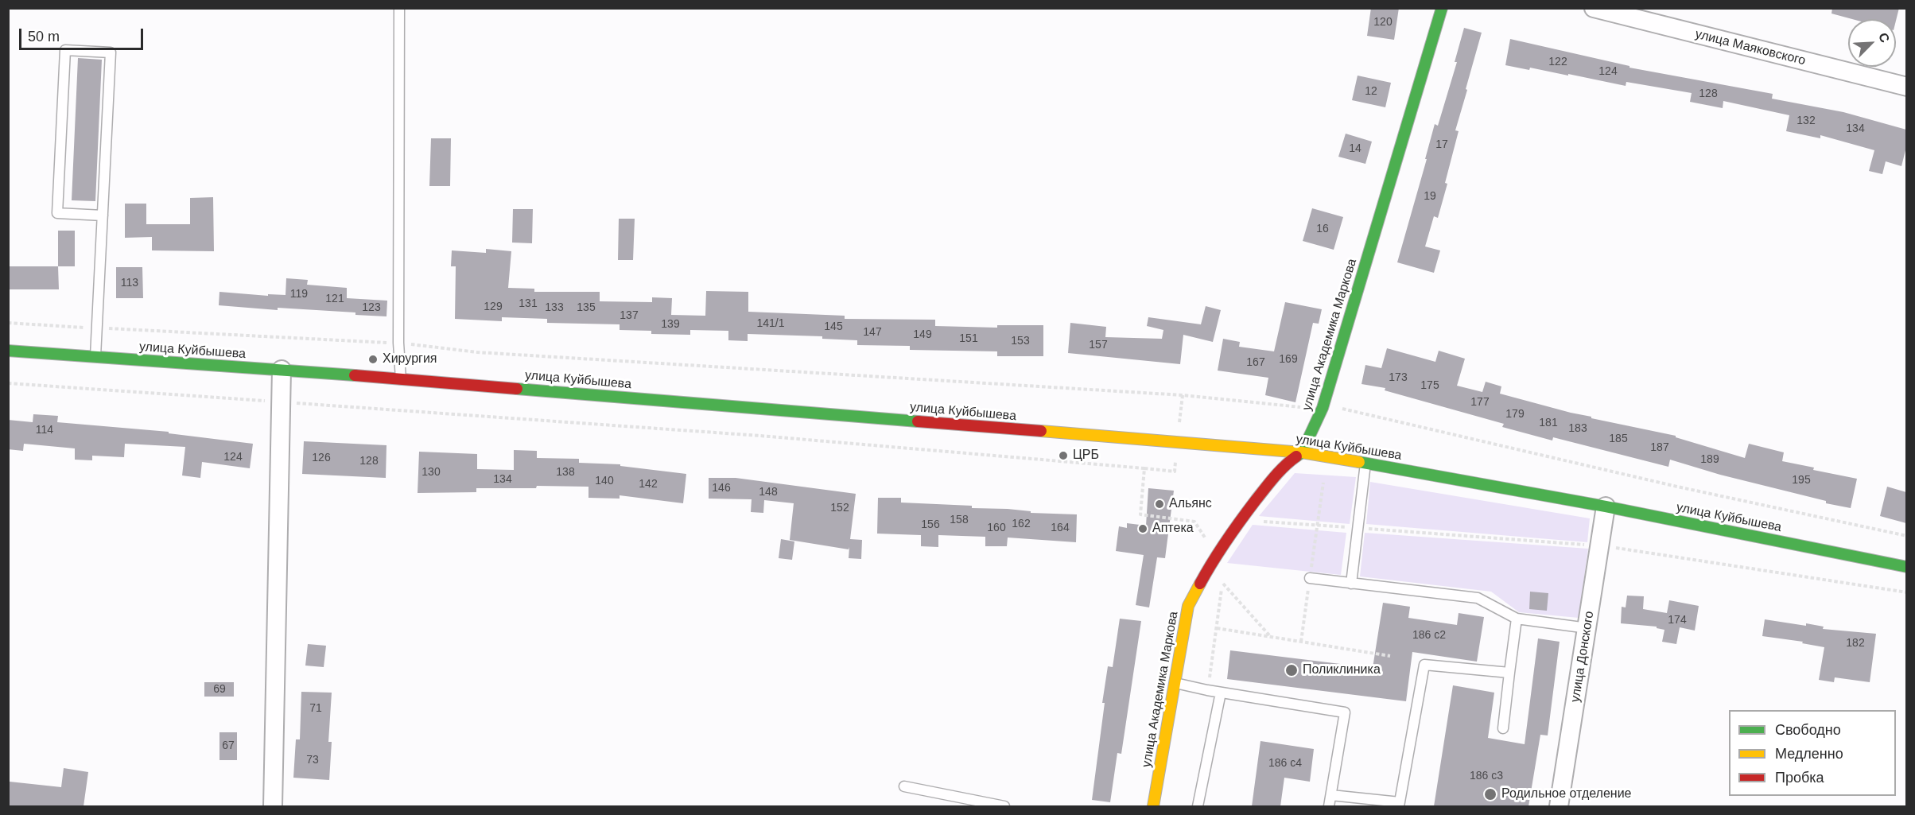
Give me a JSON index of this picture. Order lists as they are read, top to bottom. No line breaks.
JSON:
{"streets":{"street":["улица Маяковского","улица Академика Маркова","улица Куйбышева","улица Донского"]},"crossings":[["улица Академика Маркова","улица Куйбышева"],["улица Куйбышева","улица Донского"]],"places":["Хирургия","ЦРБ","Альянс","Аптека","Поликлиника","Родильное отделение"],"house_numbers":["120","122","124","12","128","132","134","17","14","19","16","113","119","121","131","129","123","133","135","137","141/1","139","145","147","149","151","153","157","169","167","173","175","177","179","181","183","114","185","187","124","126","189","128","130","138","134","195","140","142","146","148","152","158","162","156","160","164","174","186 с2","182","69","71","67","73","186 с4","186 с3"],"legend":["Свободно","Медленно","Пробка"],"scale_bar":"50 m","north":"top right"}
